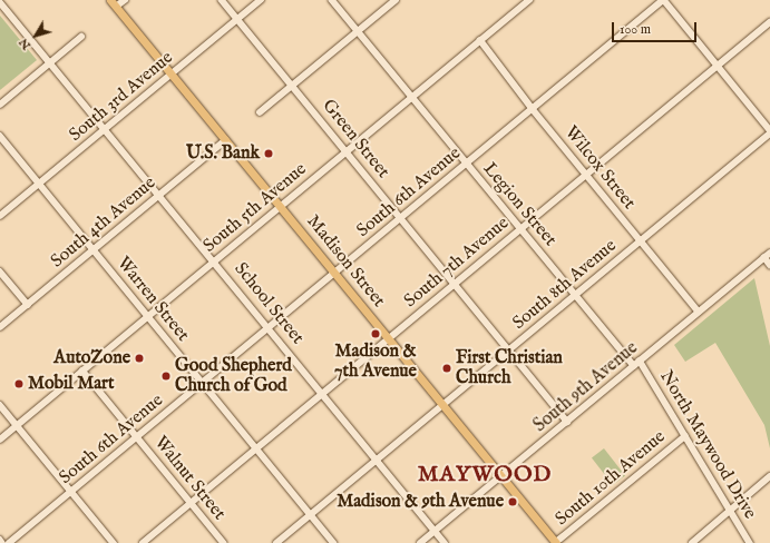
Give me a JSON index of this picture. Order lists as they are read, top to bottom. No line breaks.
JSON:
{"streets":{"main road":["Madison Street"],"street":["South 3rd Avenue","Green Street","Wilcox Street","South 6th Avenue","Legion Street","South 5th Avenue","South 4th Avenue","South 7th Avenue","South 8th Avenue","Warren Street","School Street","South 9th Avenue","North Maywood Drive","Walnut Street","South 10th Avenue"]},"crossings":[["South 3rd Avenue","Green Street"],["South 3rd Avenue","Madison Street"],["South 3rd Avenue","Warren Street"],["South 3rd Avenue","School Street"],["Green Street","South 6th Avenue"],["Green Street","South 5th Avenue"],["Green Street","South 7th Avenue"],["Green Street","South 8th Avenue"],["Green Street","South 9th Avenue"],["Wilcox Street","South 6th Avenue"],["Wilcox Street","South 5th Avenue"],["Wilcox Street","South 7th Avenue"],["Wilcox Street","South 8th Avenue"],["Wilcox Street","South 9th Avenue"],["South 6th Avenue","Legion Street"],["South 6th Avenue","Madison Street"],["South 6th Avenue","Warren Street"],["South 6th Avenue","School Street"],["South 6th Avenue","Walnut Street"],["Legion Street","South 5th Avenue"],["Legion Street","South 7th Avenue"],["Legion Street","South 8th Avenue"],["Legion Street","South 9th Avenue"],["South 5th Avenue","Madison Street"],["South 5th Avenue","Warren Street"],["South 5th Avenue","School Street"],["South 5th Avenue","Walnut Street"],["South 4th Avenue","Madison Street"],["South 4th Avenue","Warren Street"],["South 4th Avenue","School Street"],["Madison Street","South 7th Avenue"],["Madison Street","South 8th Avenue"],["Madison Street","South 9th Avenue"],["Madison Street","South 10th Avenue"],["South 7th Avenue","Warren Street"],["South 7th Avenue","School Street"],["South 7th Avenue","Walnut Street"],["South 8th Avenue","Warren Street"],["South 8th Avenue","School Street"],["School Street","South 9th Avenue"],["South 9th Avenue","North Maywood Drive"],["North Maywood Drive","South 10th Avenue"]],"districts":["MAYWOOD"],"places":["U.S. Bank","Madison & 7th Avenue","AutoZone","First Christian Church","Good Shepherd Church of God","Mobil Mart","Madison & 9th Avenue"],"scale_bar":"100 m","north":"bottom left"}
